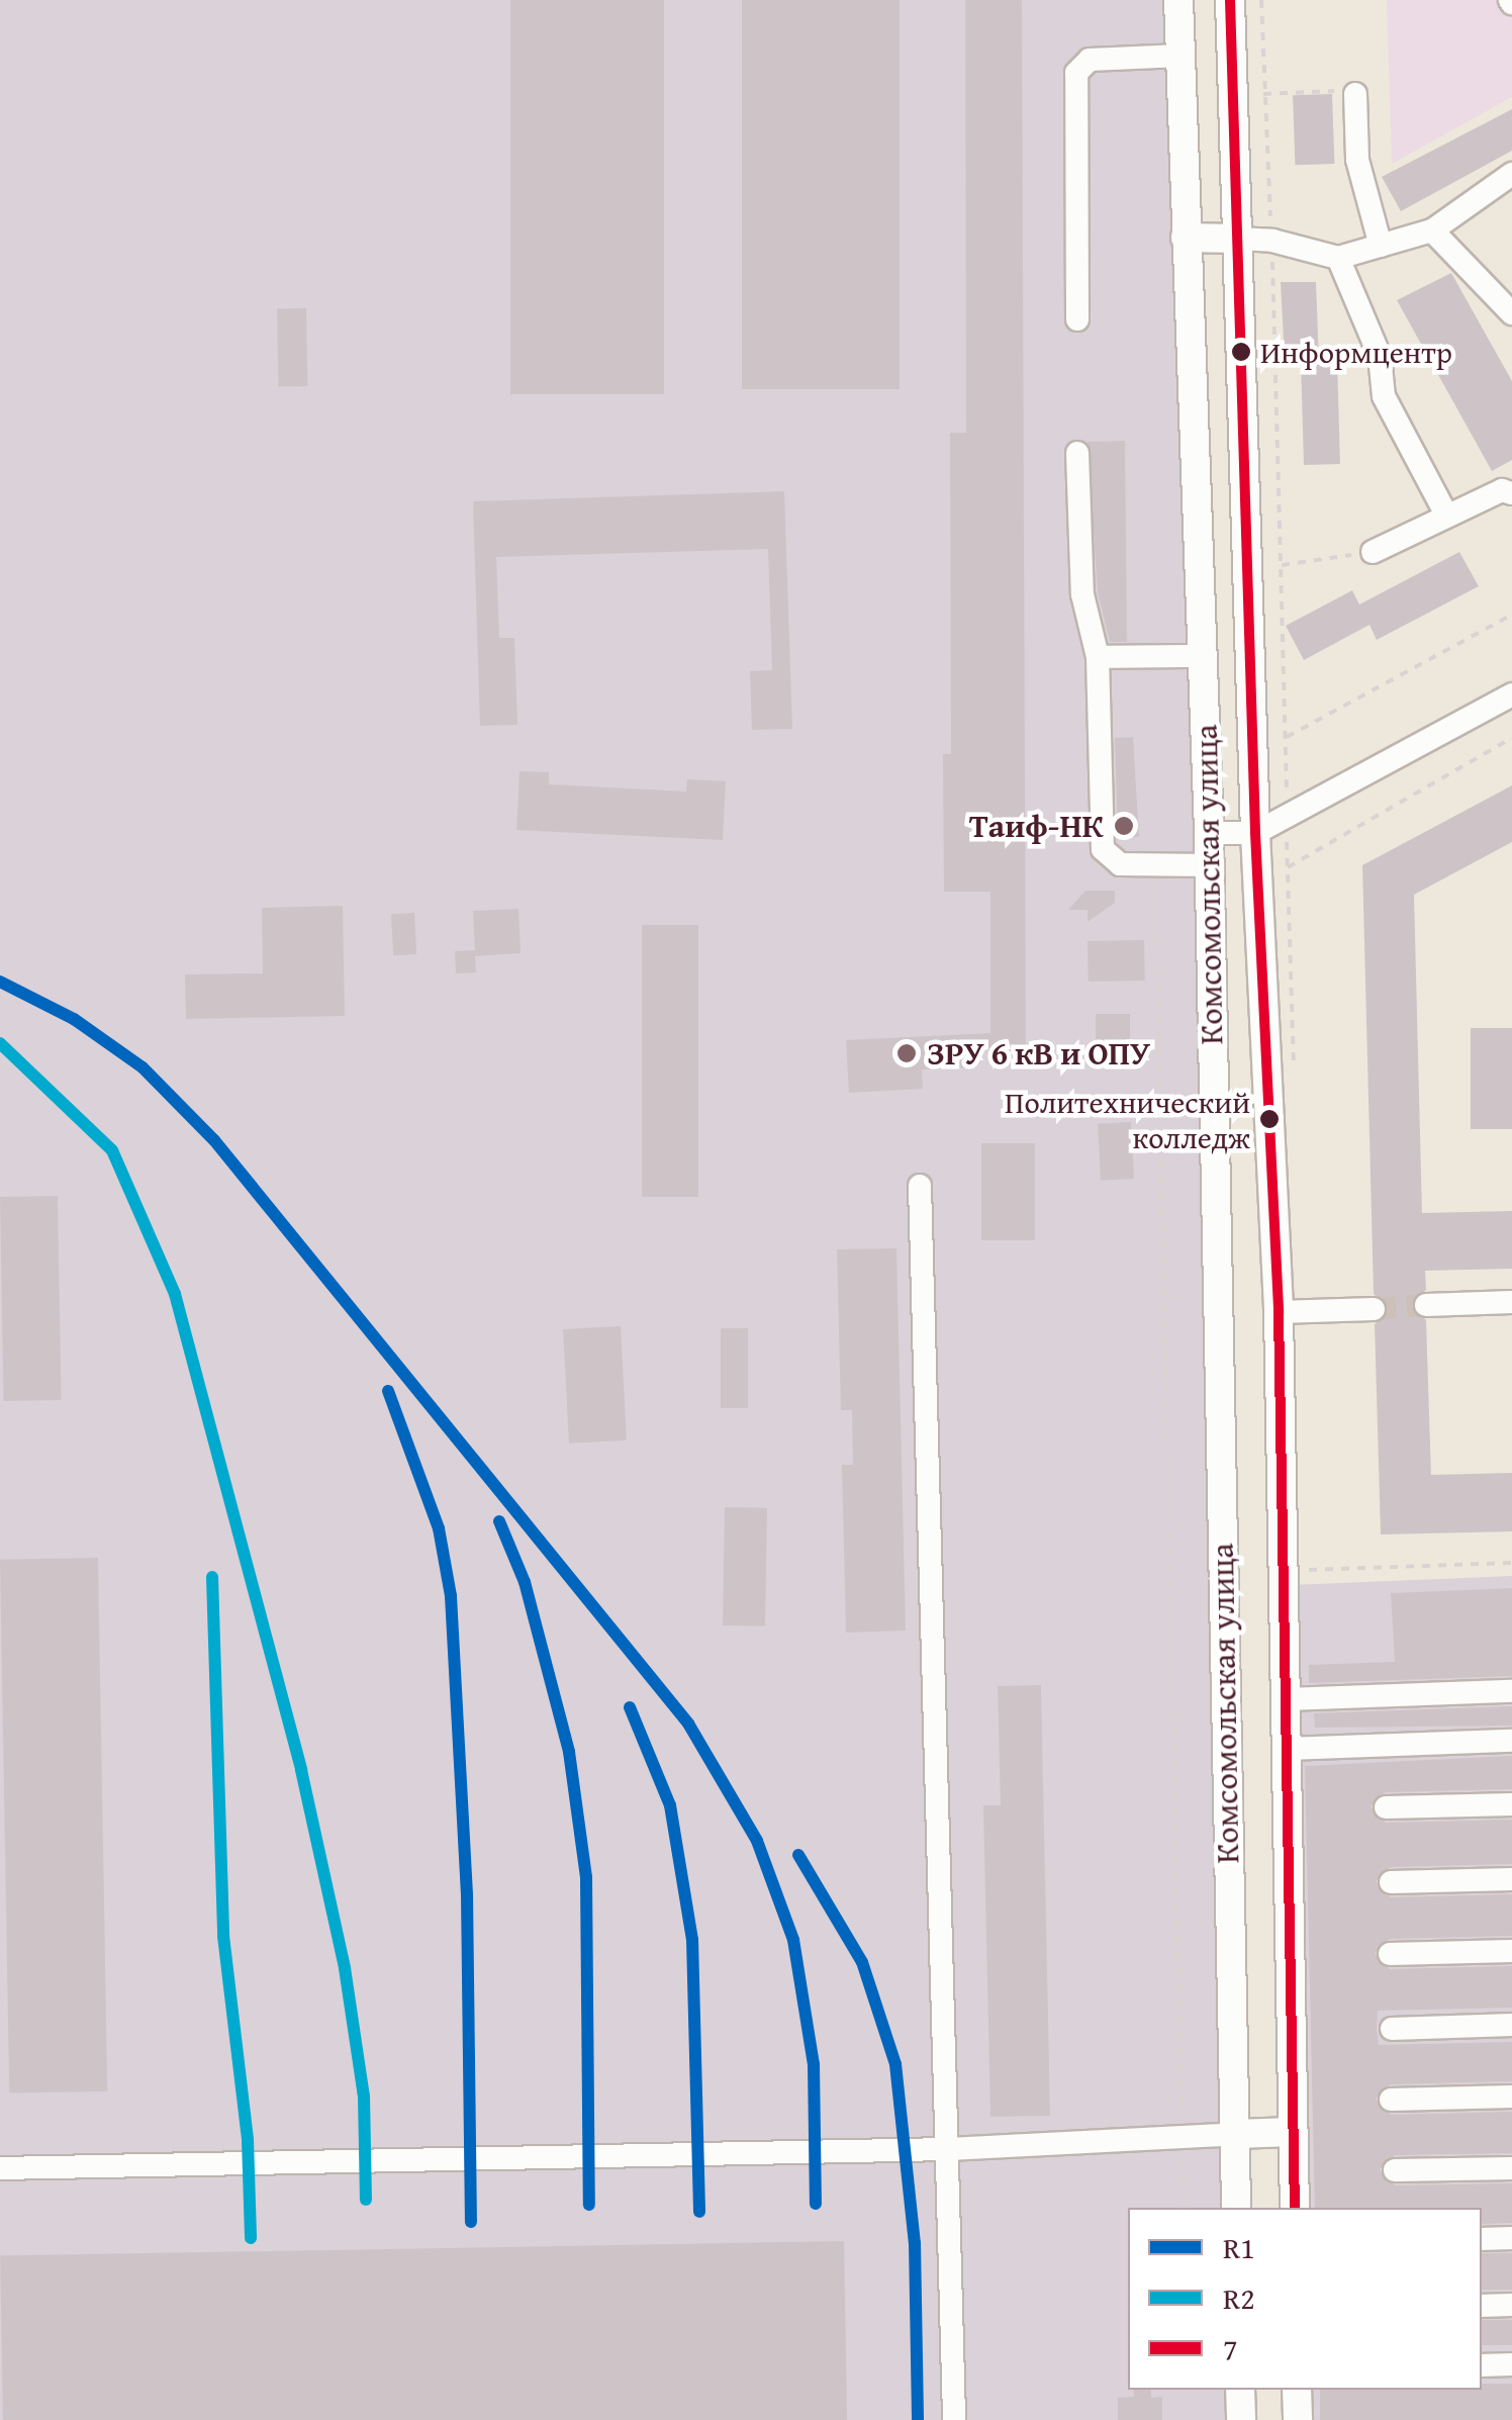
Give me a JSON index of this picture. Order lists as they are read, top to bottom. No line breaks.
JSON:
{"streets":{"main road":["Комсомольская улица"]},"places":["Информцентр","Таиф-НК","ЗРУ 6 кВ и ОПУ","Политехнический колледж"],"lines":["transit line 7","transit line R1","transit line R2"],"legend":["R1","R2","7"]}
